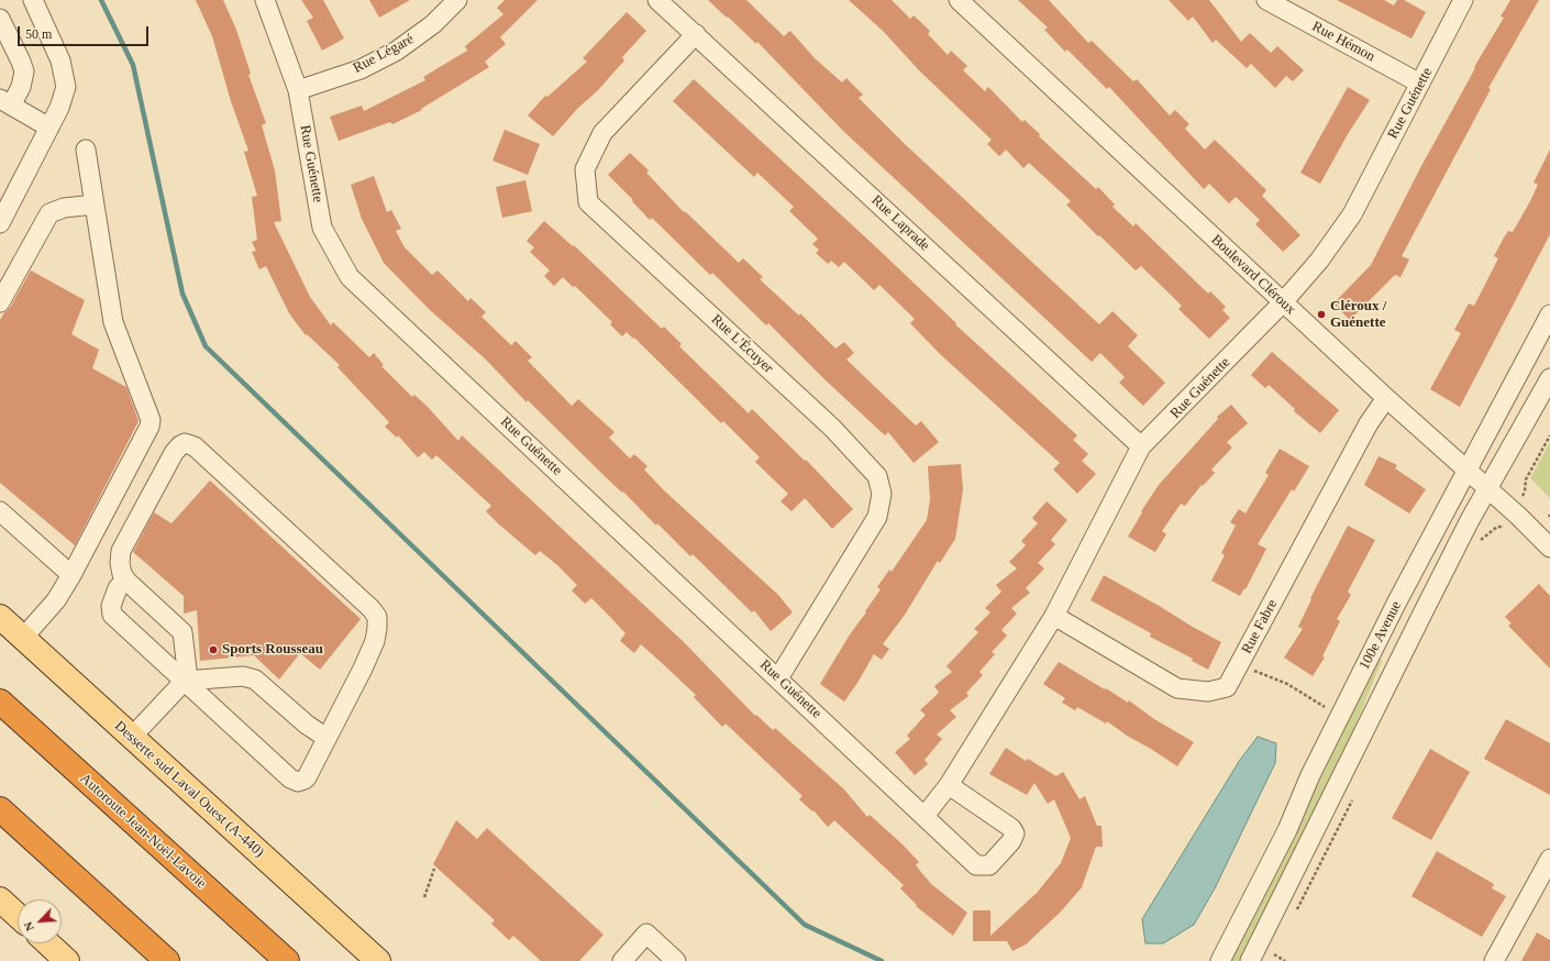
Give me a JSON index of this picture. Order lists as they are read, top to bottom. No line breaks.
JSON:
{"streets":{"highway":["Autoroute Jean-Noël-Lavoie"],"main road":["Desserte sud Laval Ouest (A-440)"],"street":["Rue Hémon","Rue Légaré","Rue Guénette","Rue Laprade","Boulevard Cléroux","Rue L'Écuyer","Rue Fabre","100e Avenue"]},"crossings":[["Rue Hémon","Rue Guénette"],["Rue Légaré","Rue Guénette"],["Rue Guénette","Rue Laprade"],["Rue Guénette","Boulevard Cléroux"],["Rue Guénette","Rue L'Écuyer"],["Rue Guénette","Rue Fabre"],["Rue Laprade","Rue L'Écuyer"],["Boulevard Cléroux","Rue Fabre"],["Boulevard Cléroux","100e Avenue"]],"places":["Cléroux / Guénette","Sports Rousseau"],"scale_bar":"50 m","north":"bottom left"}
